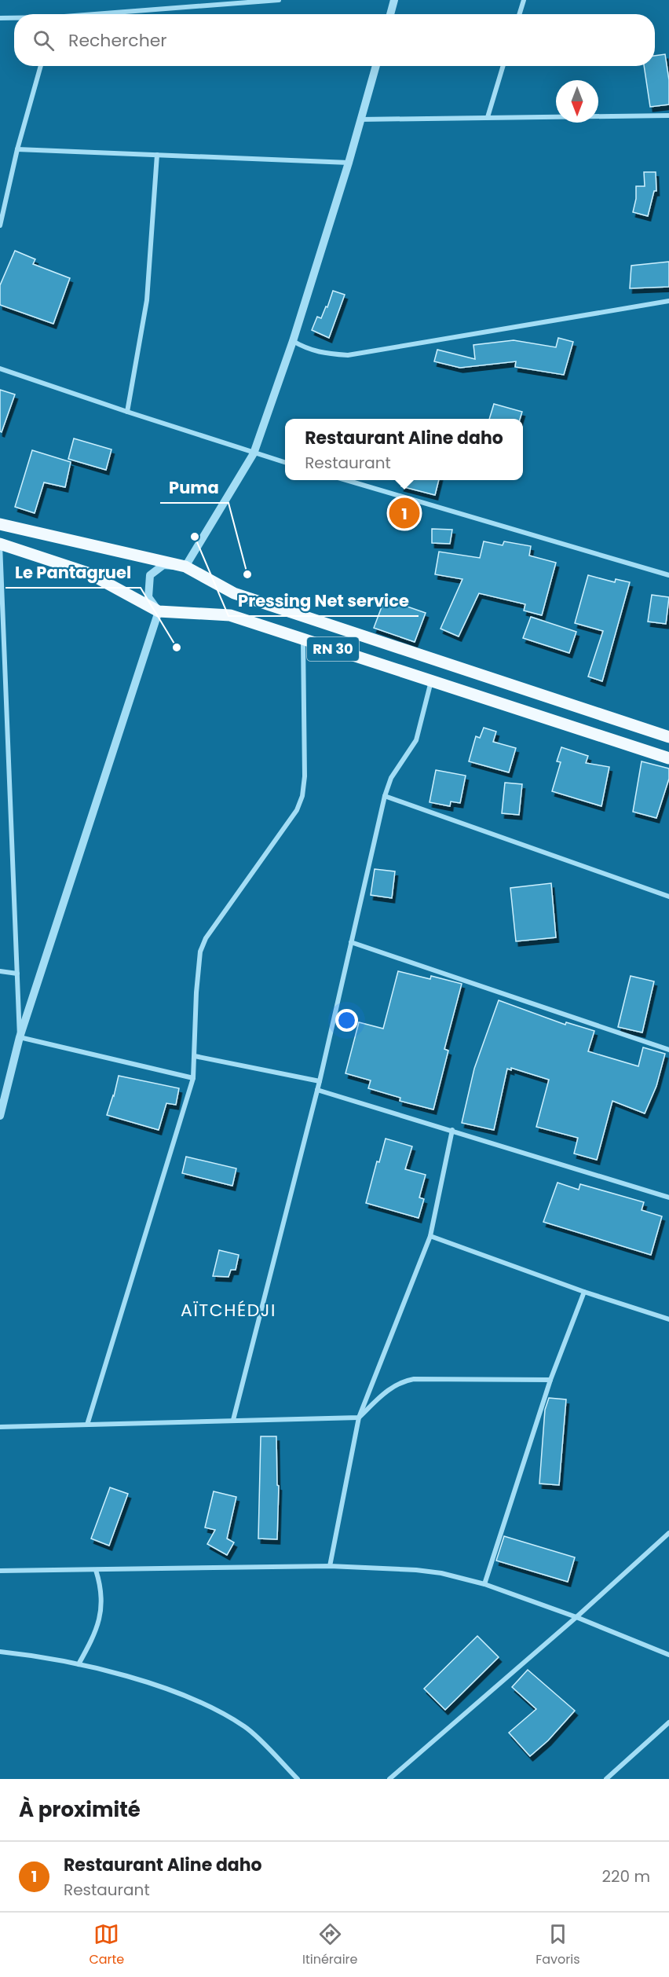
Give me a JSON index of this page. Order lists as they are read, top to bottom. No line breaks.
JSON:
{"streets":{"main road":["RN 30"]},"districts":["AÏTCHÉDJI"],"places":["Pressing Net service","Puma","Le Pantagruel"],"north":"bottom","page":{"search":"Rechercher","popup":["Restaurant Aline daho","Restaurant"],"pins":"1","heading":"À proximité","list":[{"mark":"1","name":"Restaurant Aline daho","note":"Restaurant","value":"220 m"}],"nav":["Carte","Itinéraire","Favoris"]}}
